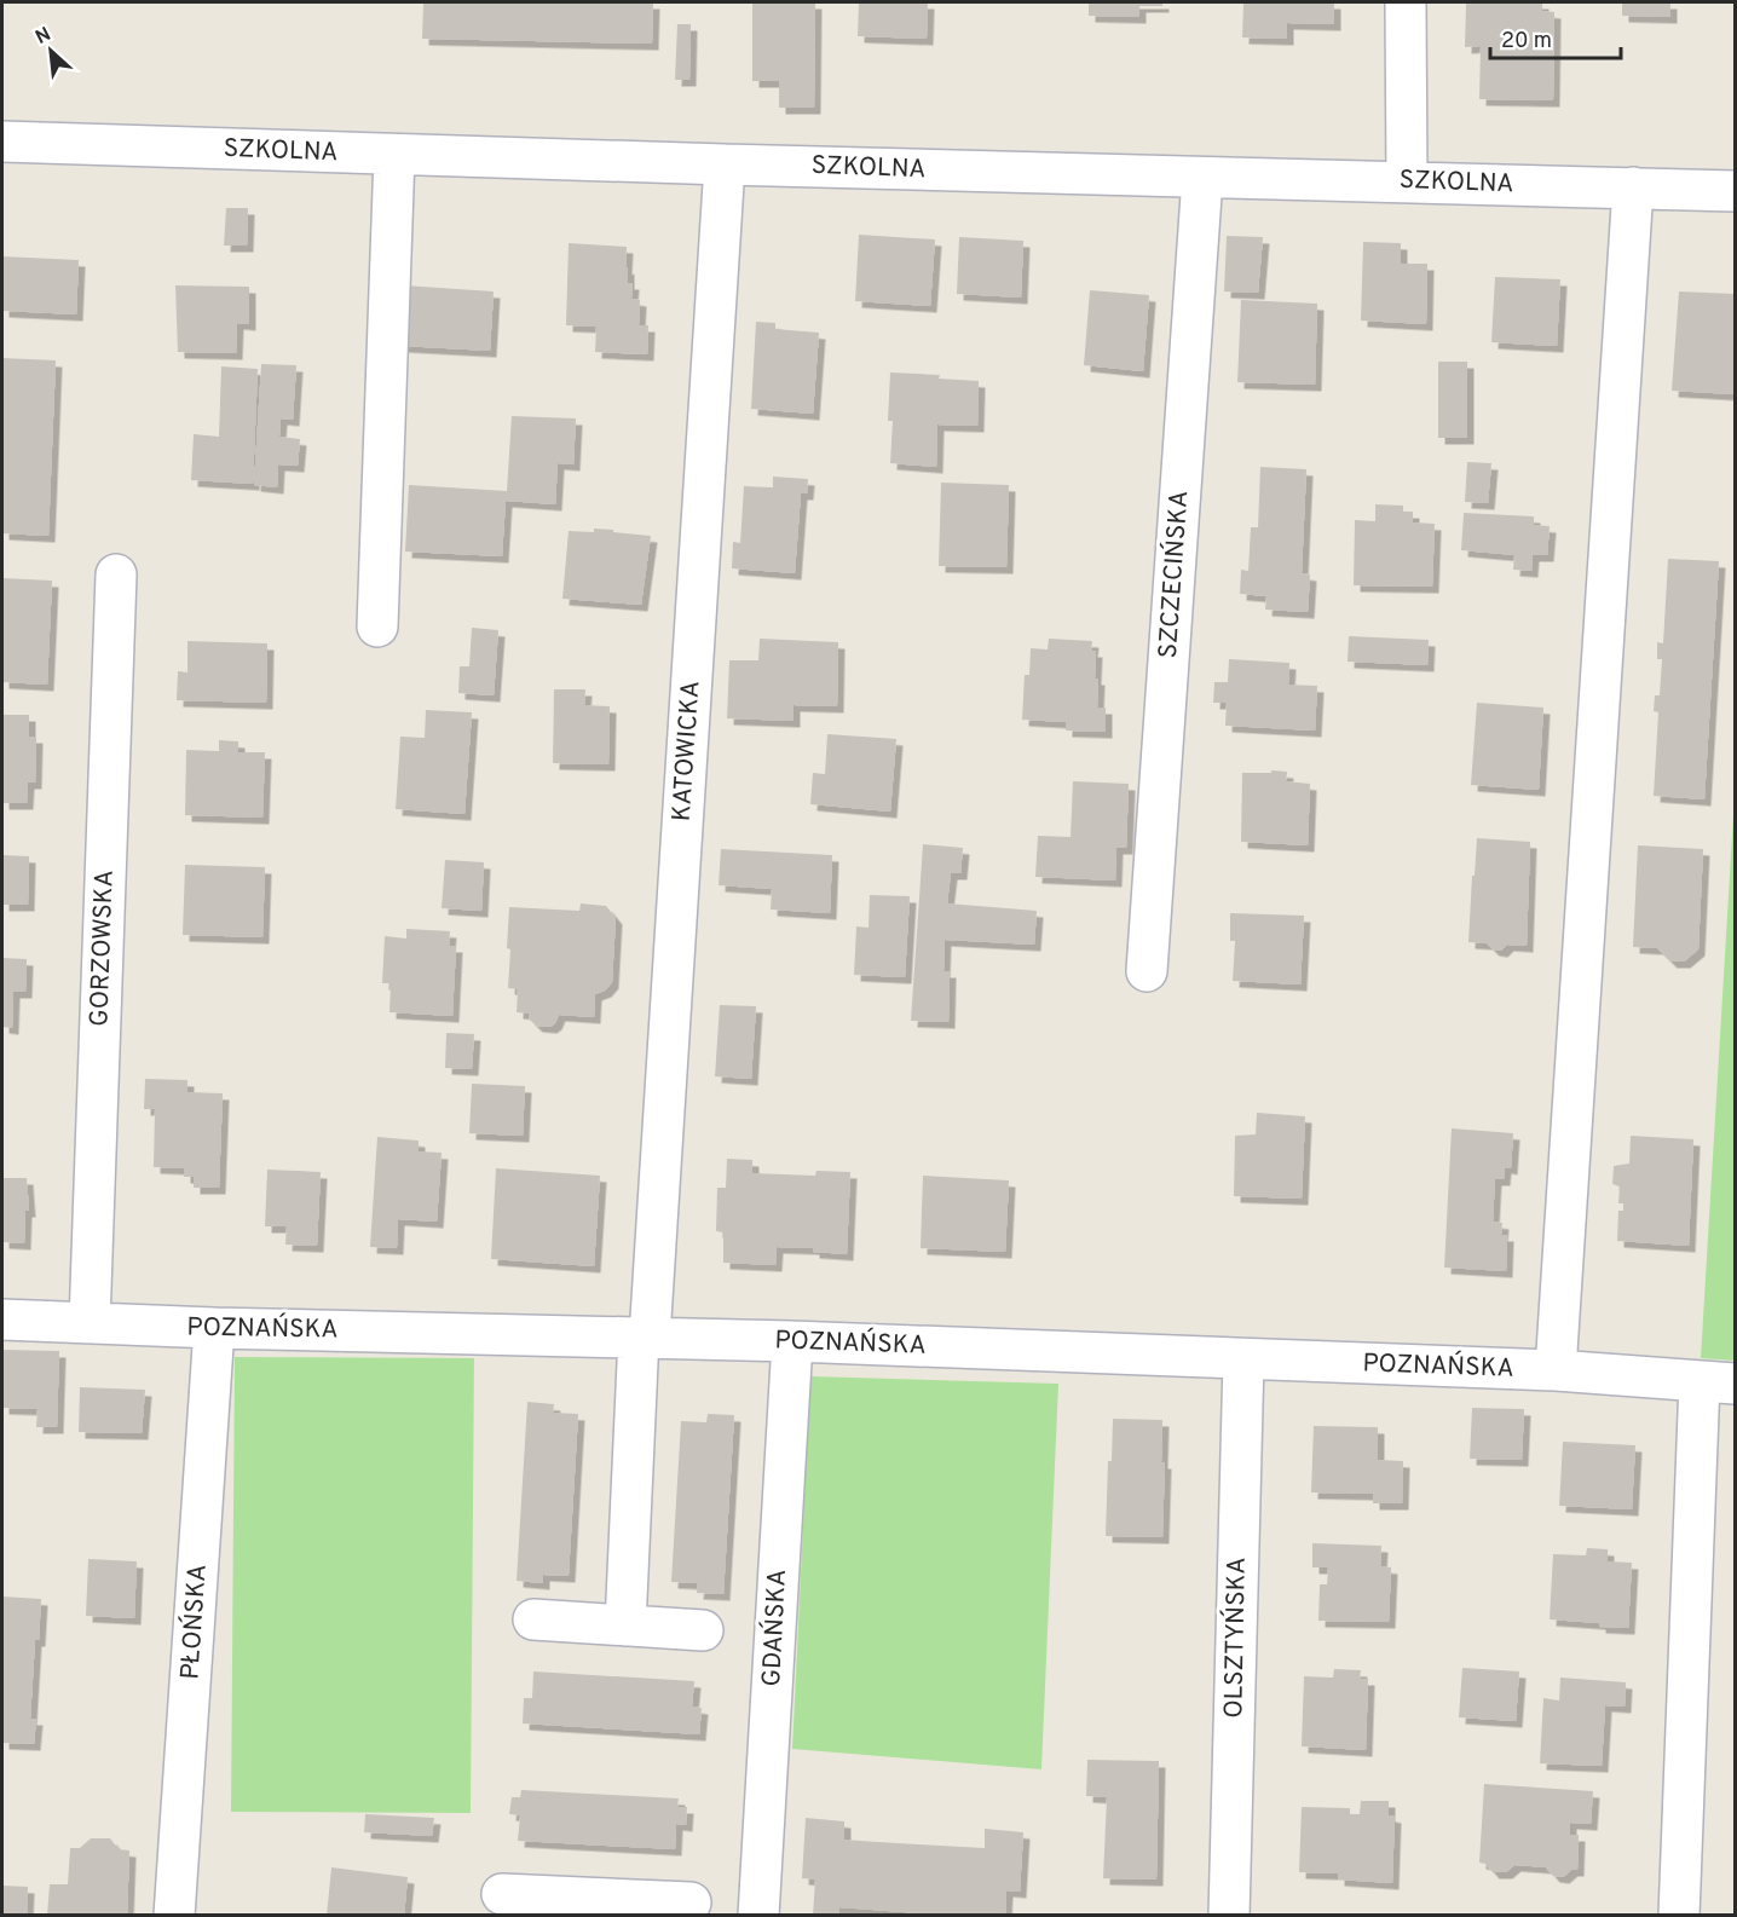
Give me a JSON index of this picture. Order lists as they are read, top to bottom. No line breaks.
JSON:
{"streets":{"street":["SZKOLNA","SZCZECIŃSKA","KATOWICKA","GORZOWSKA","POZNAŃSKA","PŁOŃSKA","GDAŃSKA","OLSZTYŃSKA"]},"crossings":[["SZKOLNA","SZCZECIŃSKA"],["SZKOLNA","KATOWICKA"],["KATOWICKA","POZNAŃSKA"],["GORZOWSKA","POZNAŃSKA"],["POZNAŃSKA","PŁOŃSKA"],["POZNAŃSKA","GDAŃSKA"],["POZNAŃSKA","OLSZTYŃSKA"]],"scale_bar":"20 m","north":"top left"}
